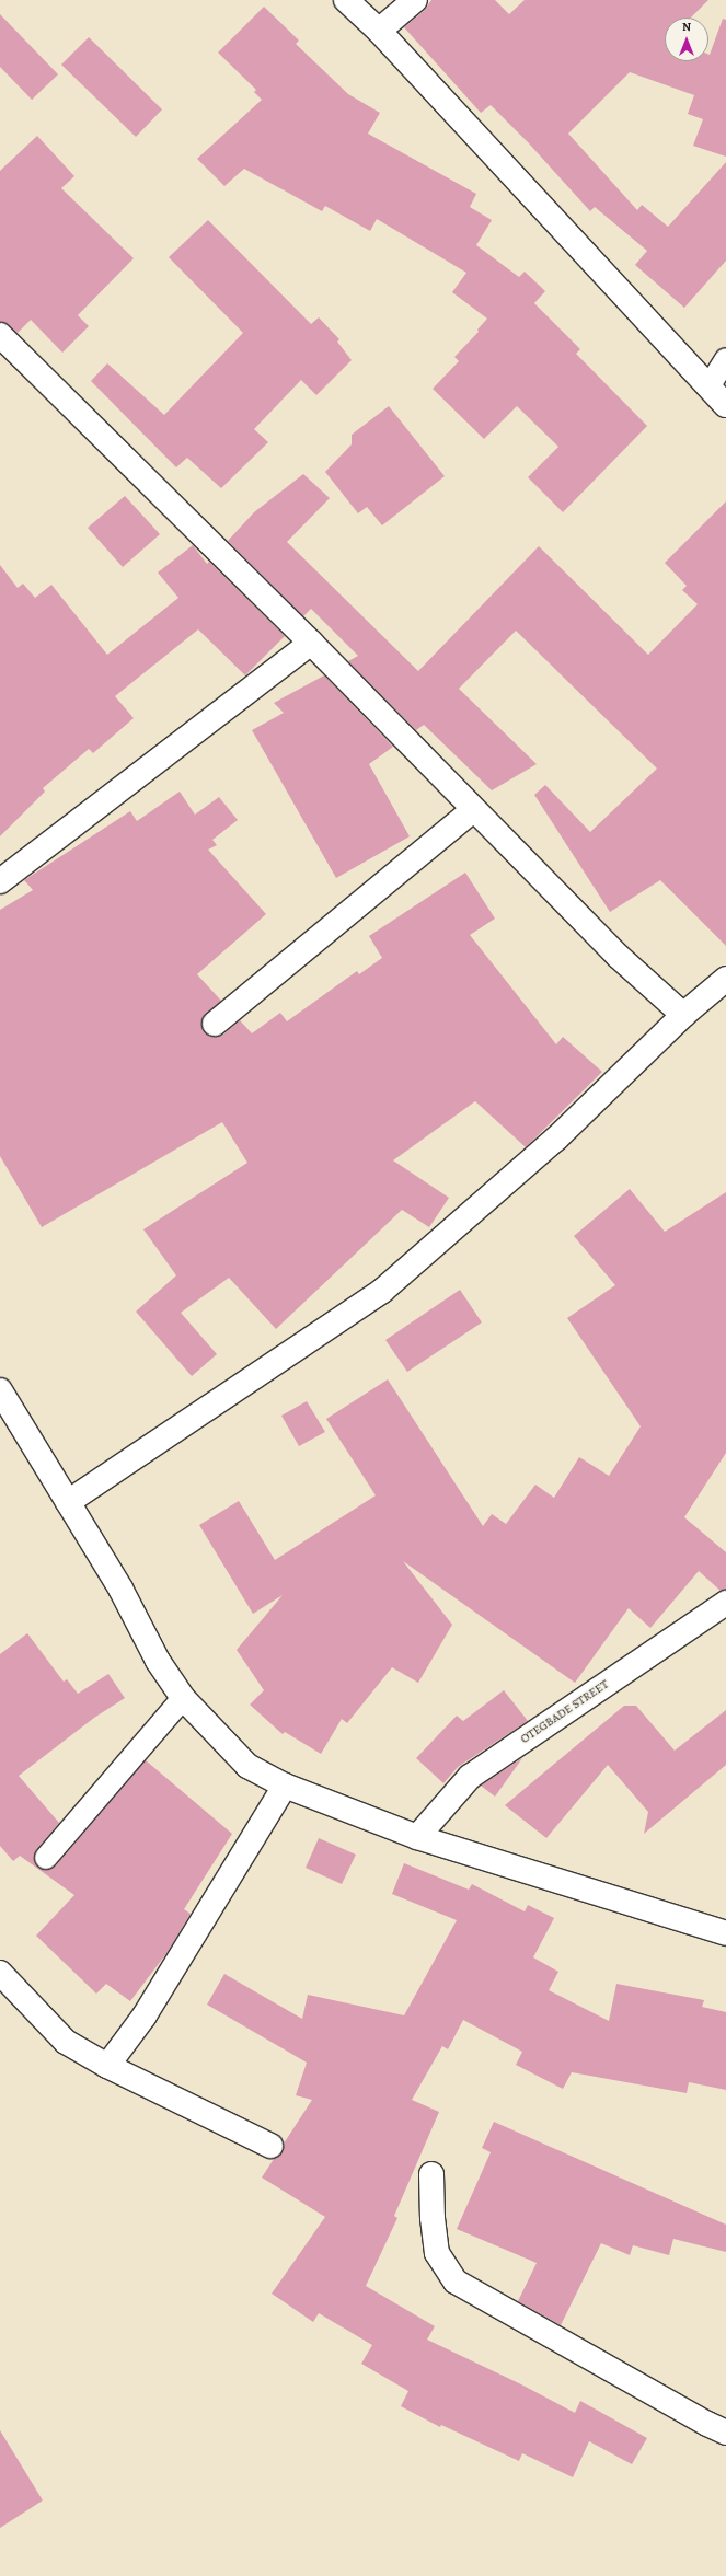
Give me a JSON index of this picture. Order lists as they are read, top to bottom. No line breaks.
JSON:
{"streets":{"street":["OTEGBADE STREET"]},"north":"top"}
